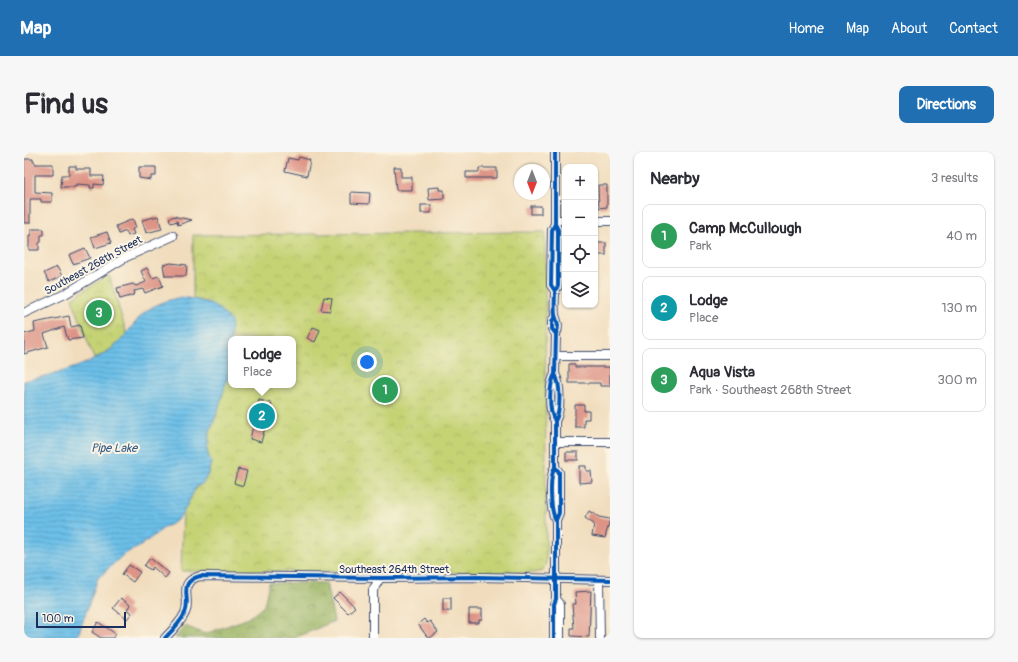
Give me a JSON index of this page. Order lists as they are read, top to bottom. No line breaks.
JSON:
{"streets":{"street":["Southeast 268th Street","Southeast 264th Street"]},"water":["Pipe Lake"],"scale_bar":"100 m","north":"bottom","page":{"header":"Map","nav":["Home","Map","About","Contact"],"buttons":"Directions","title":"Find us","heading":["Nearby","3 results"],"map_buttons":["+","−"],"list":[{"mark":"1","name":"Camp McCullough","note":"Park","value":"40 m"},{"mark":"2","name":"Lodge","note":"Place","value":"130 m"},{"mark":"3","name":"Aqua Vista","note":"Park · Southeast 268th Street","value":"300 m"}],"pins":["3","1","2"],"popup":["Lodge","Place"],"scale":"100 m"}}
